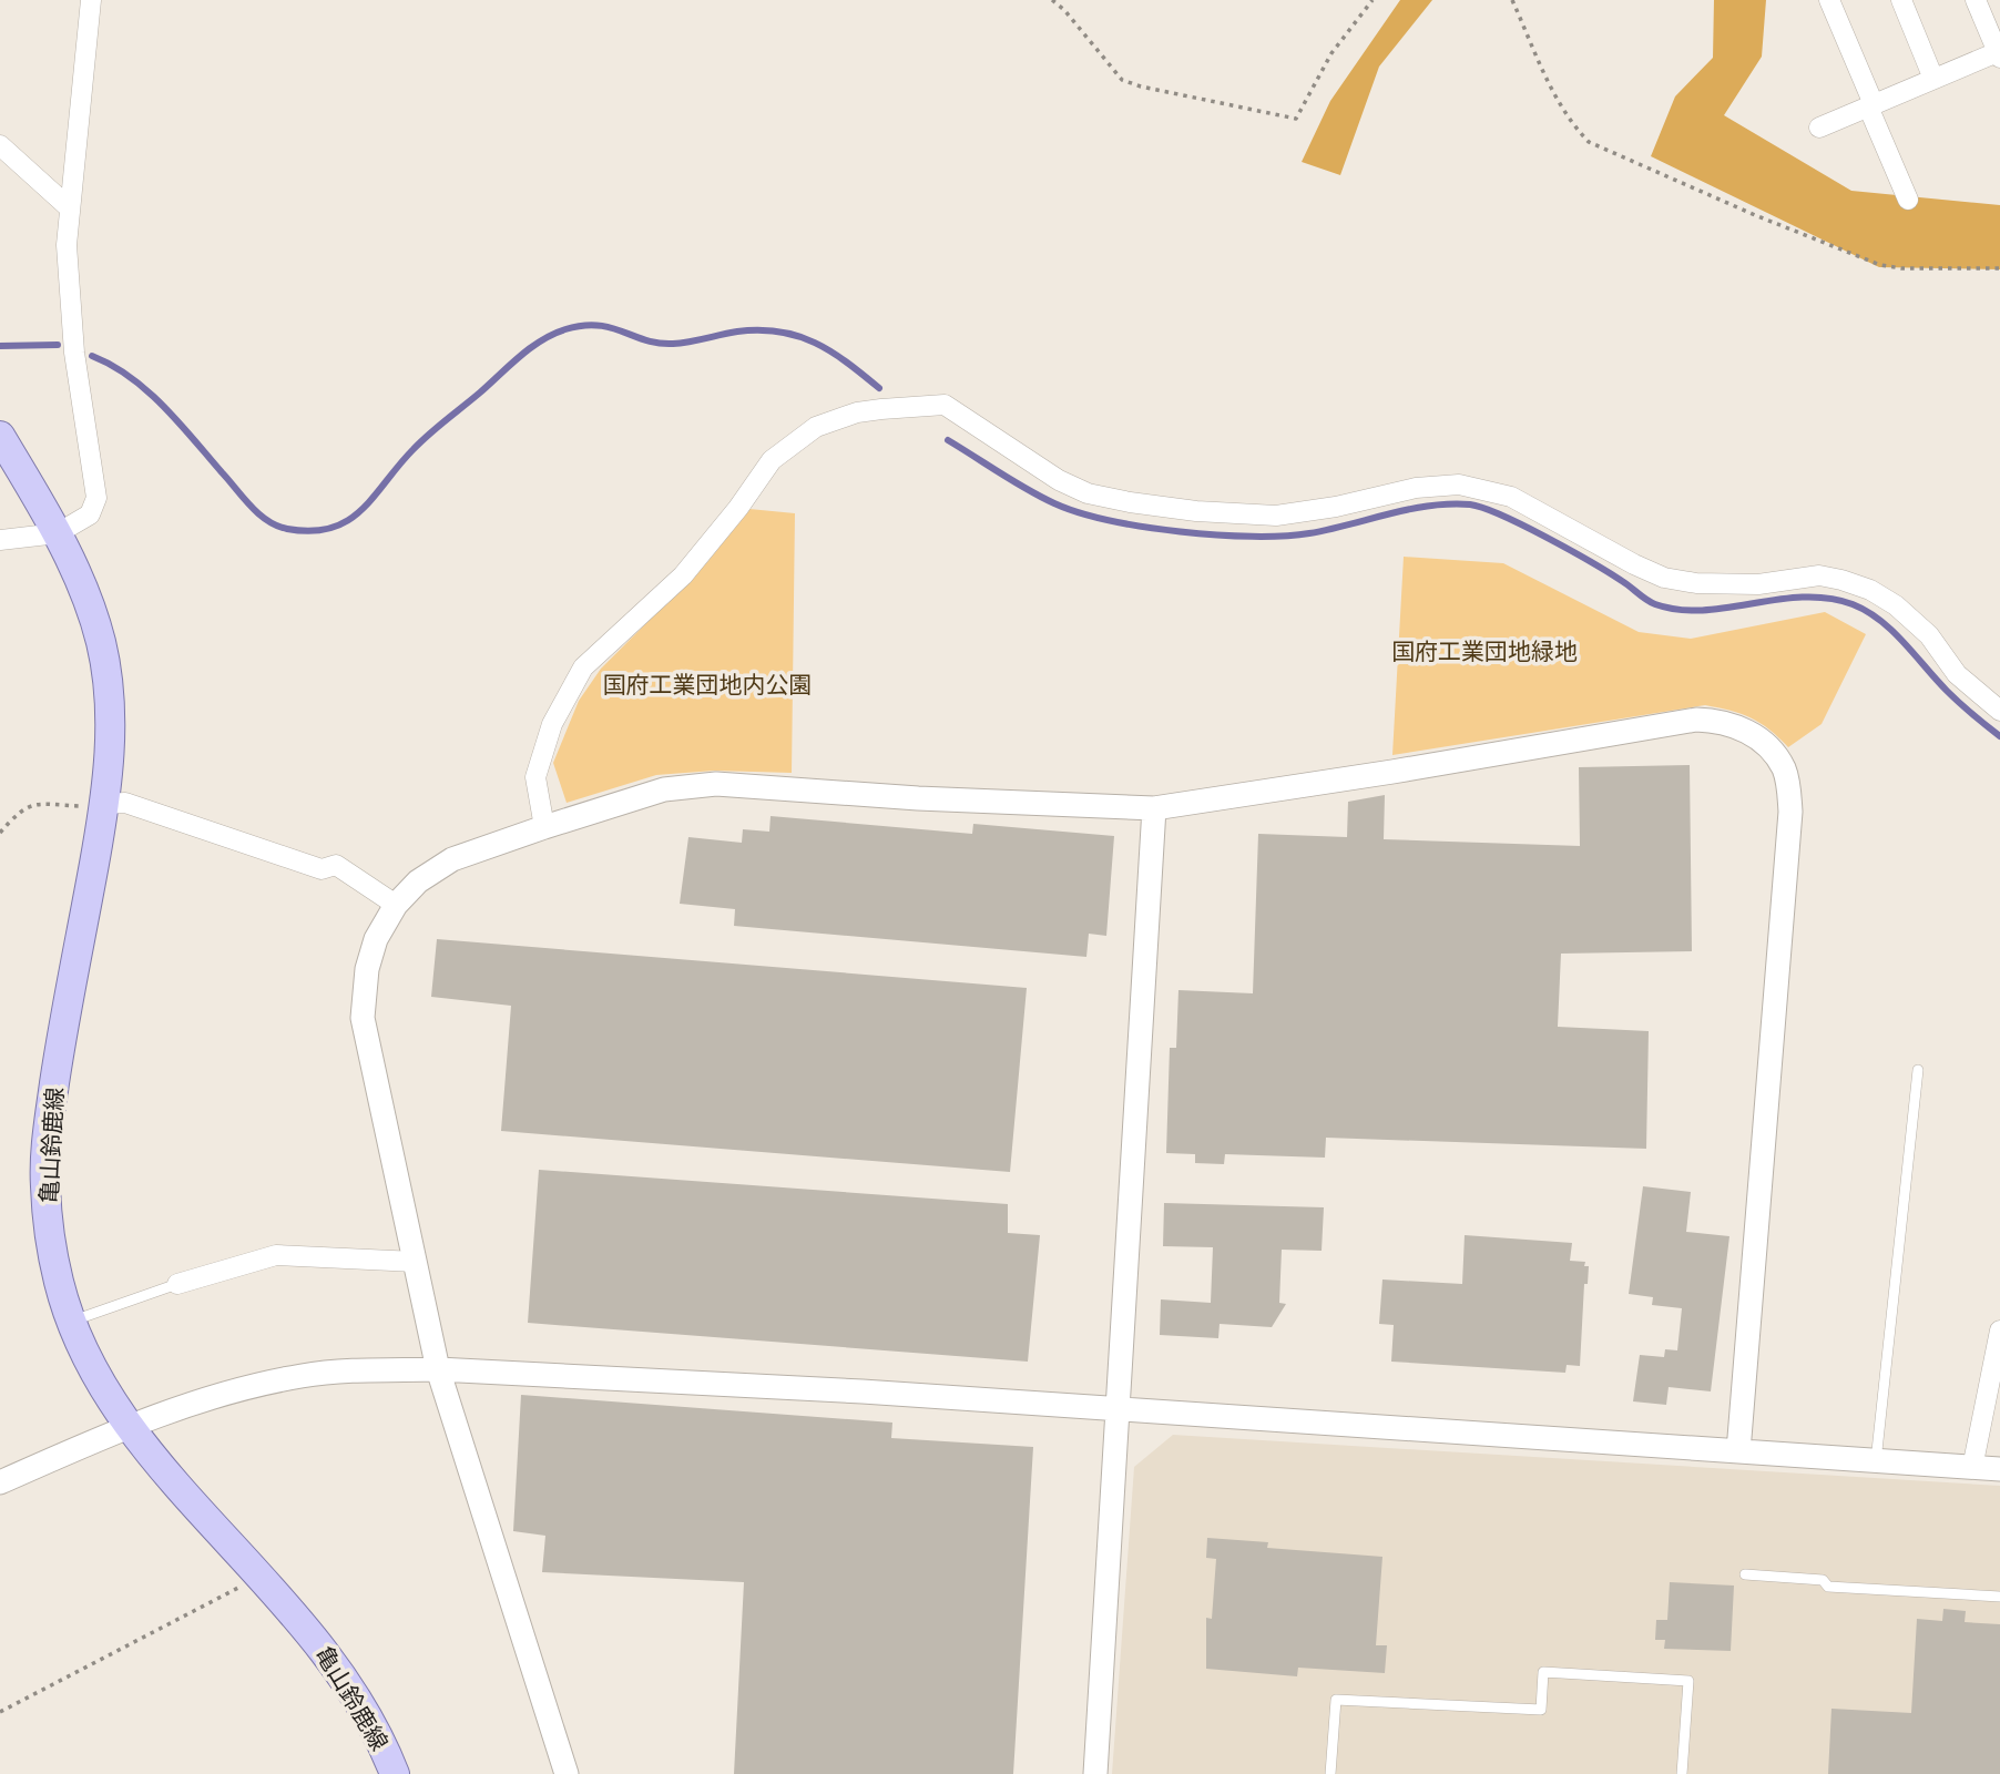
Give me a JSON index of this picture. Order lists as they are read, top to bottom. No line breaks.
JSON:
{"streets":{"main road":["亀山鈴鹿線"]},"parks":["国府工業団地緑地","国府工業団地内公園"]}
